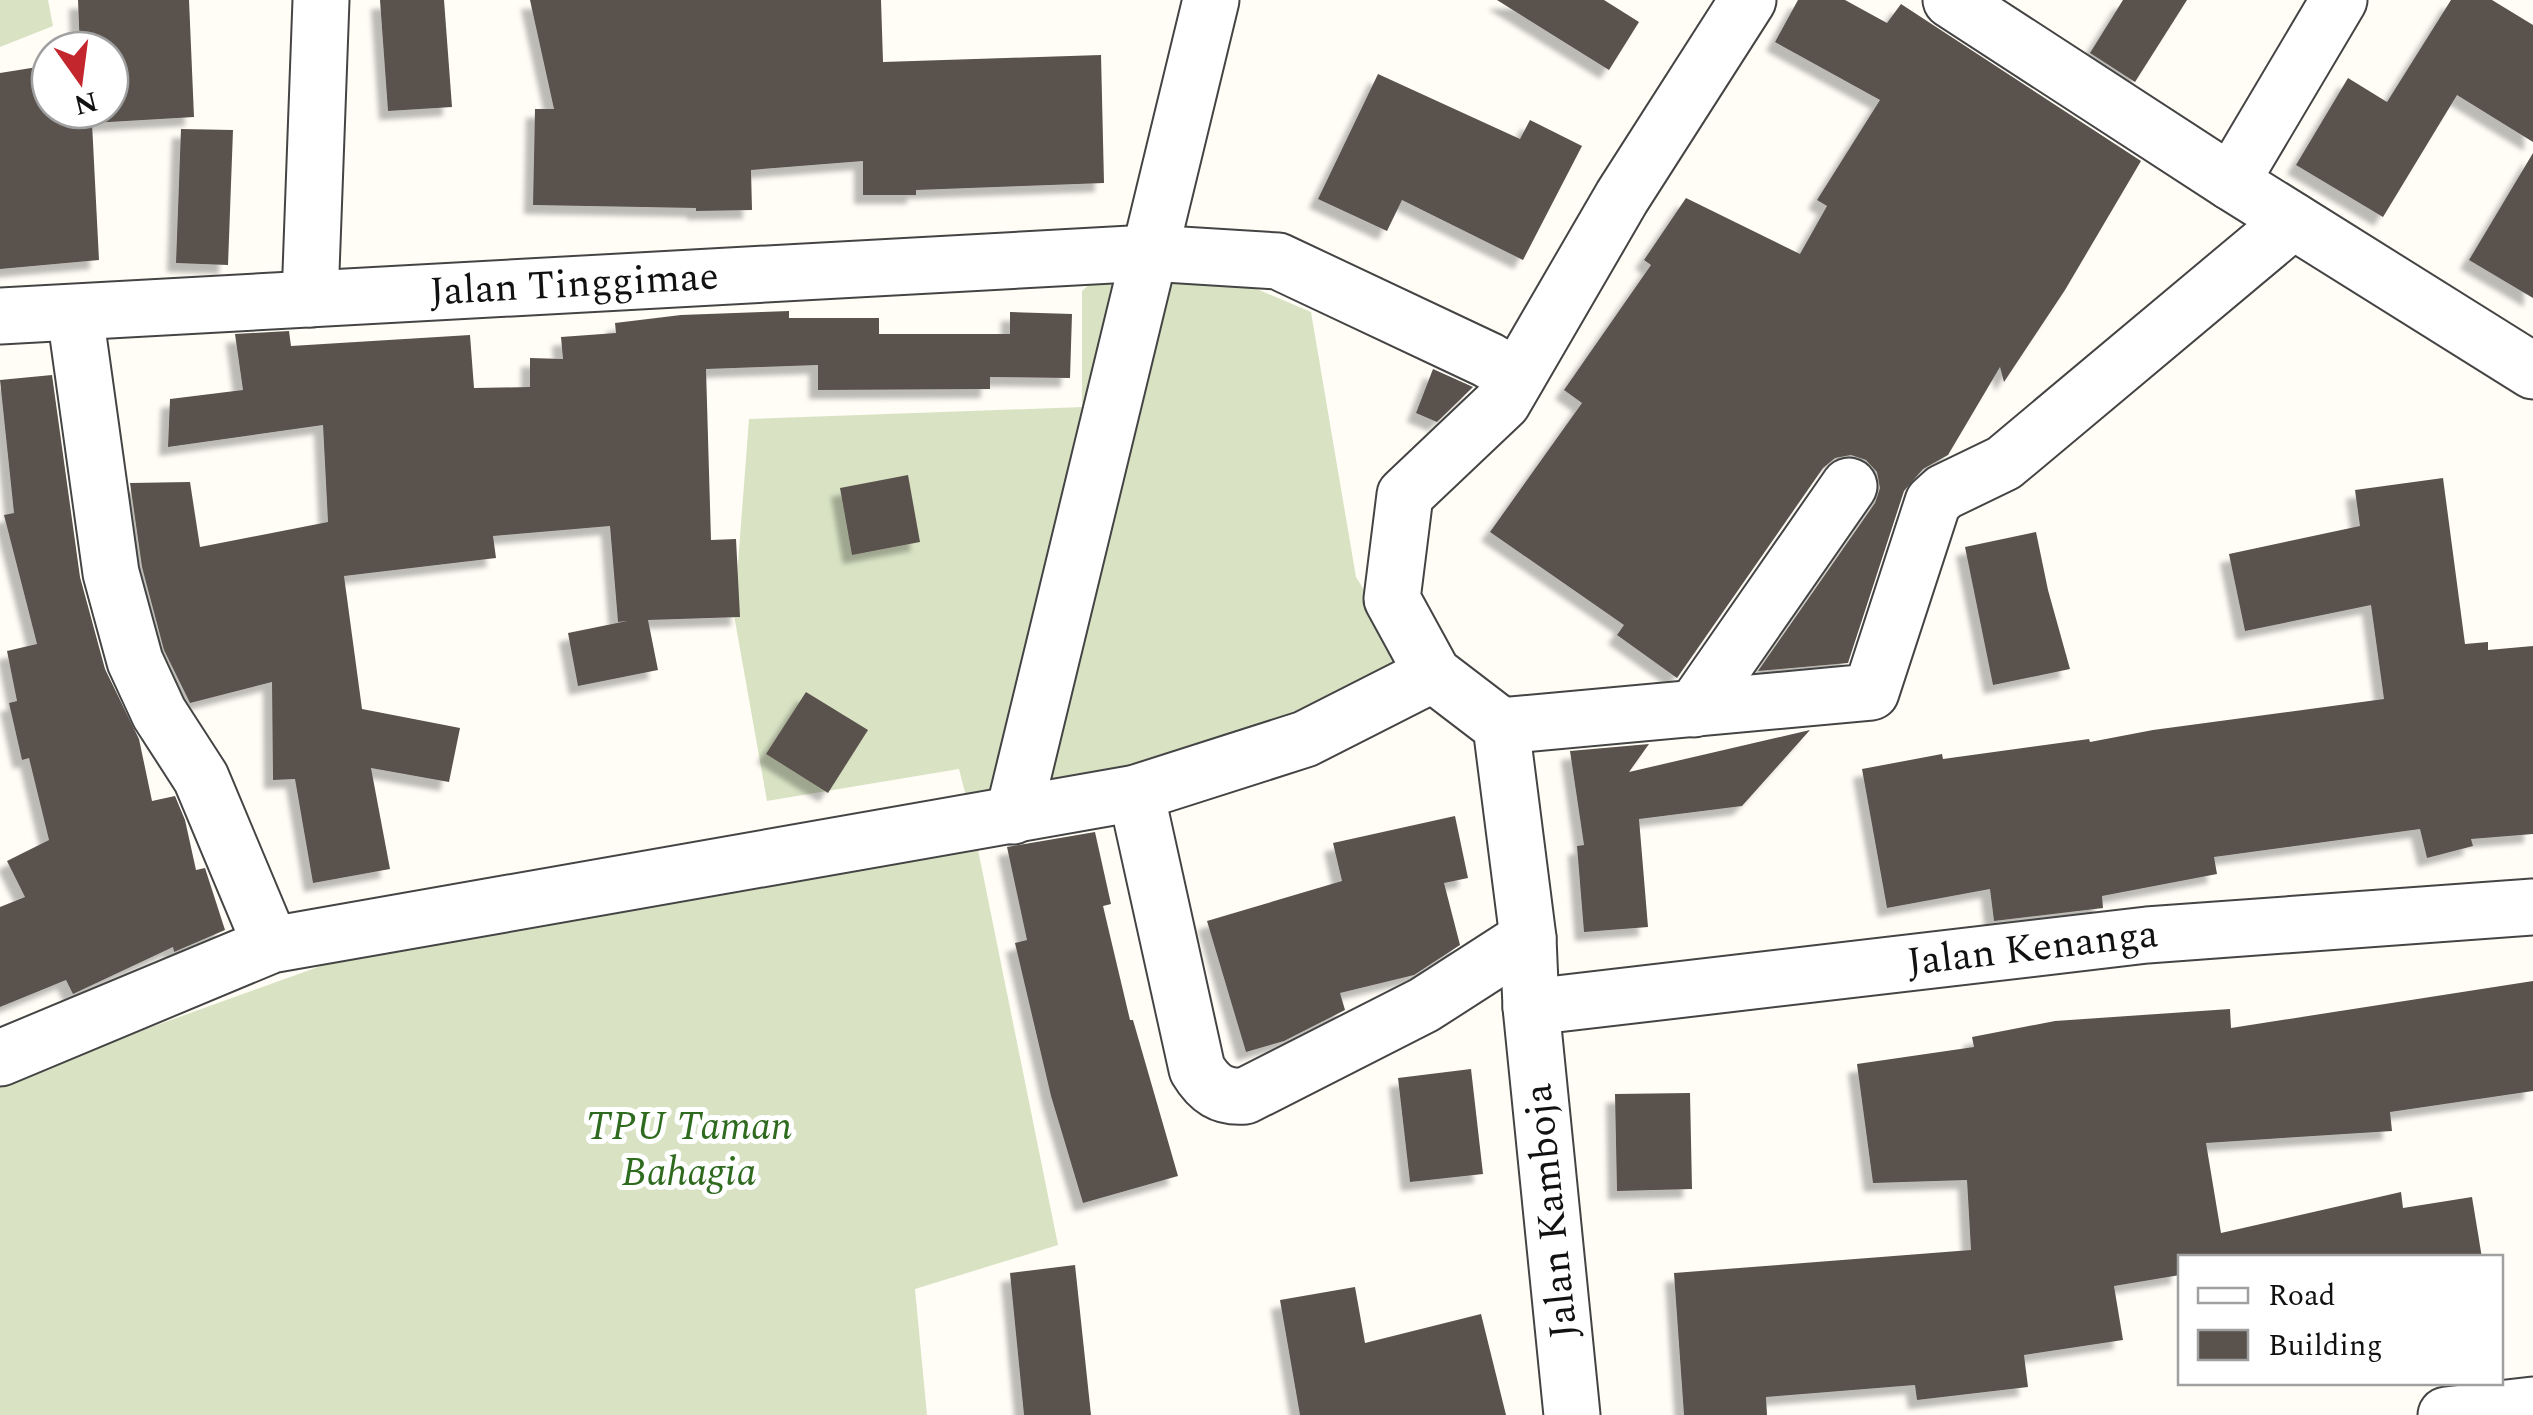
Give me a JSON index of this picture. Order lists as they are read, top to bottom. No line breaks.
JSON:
{"streets":{"street":["Jalan Tinggimae","Jalan Kenanga","Jalan Kamboja"]},"crossings":[["Jalan Kenanga","Jalan Kamboja"]],"parks":["TPU Taman Bahagia"],"legend":["Road","Building"],"north":"bottom"}
